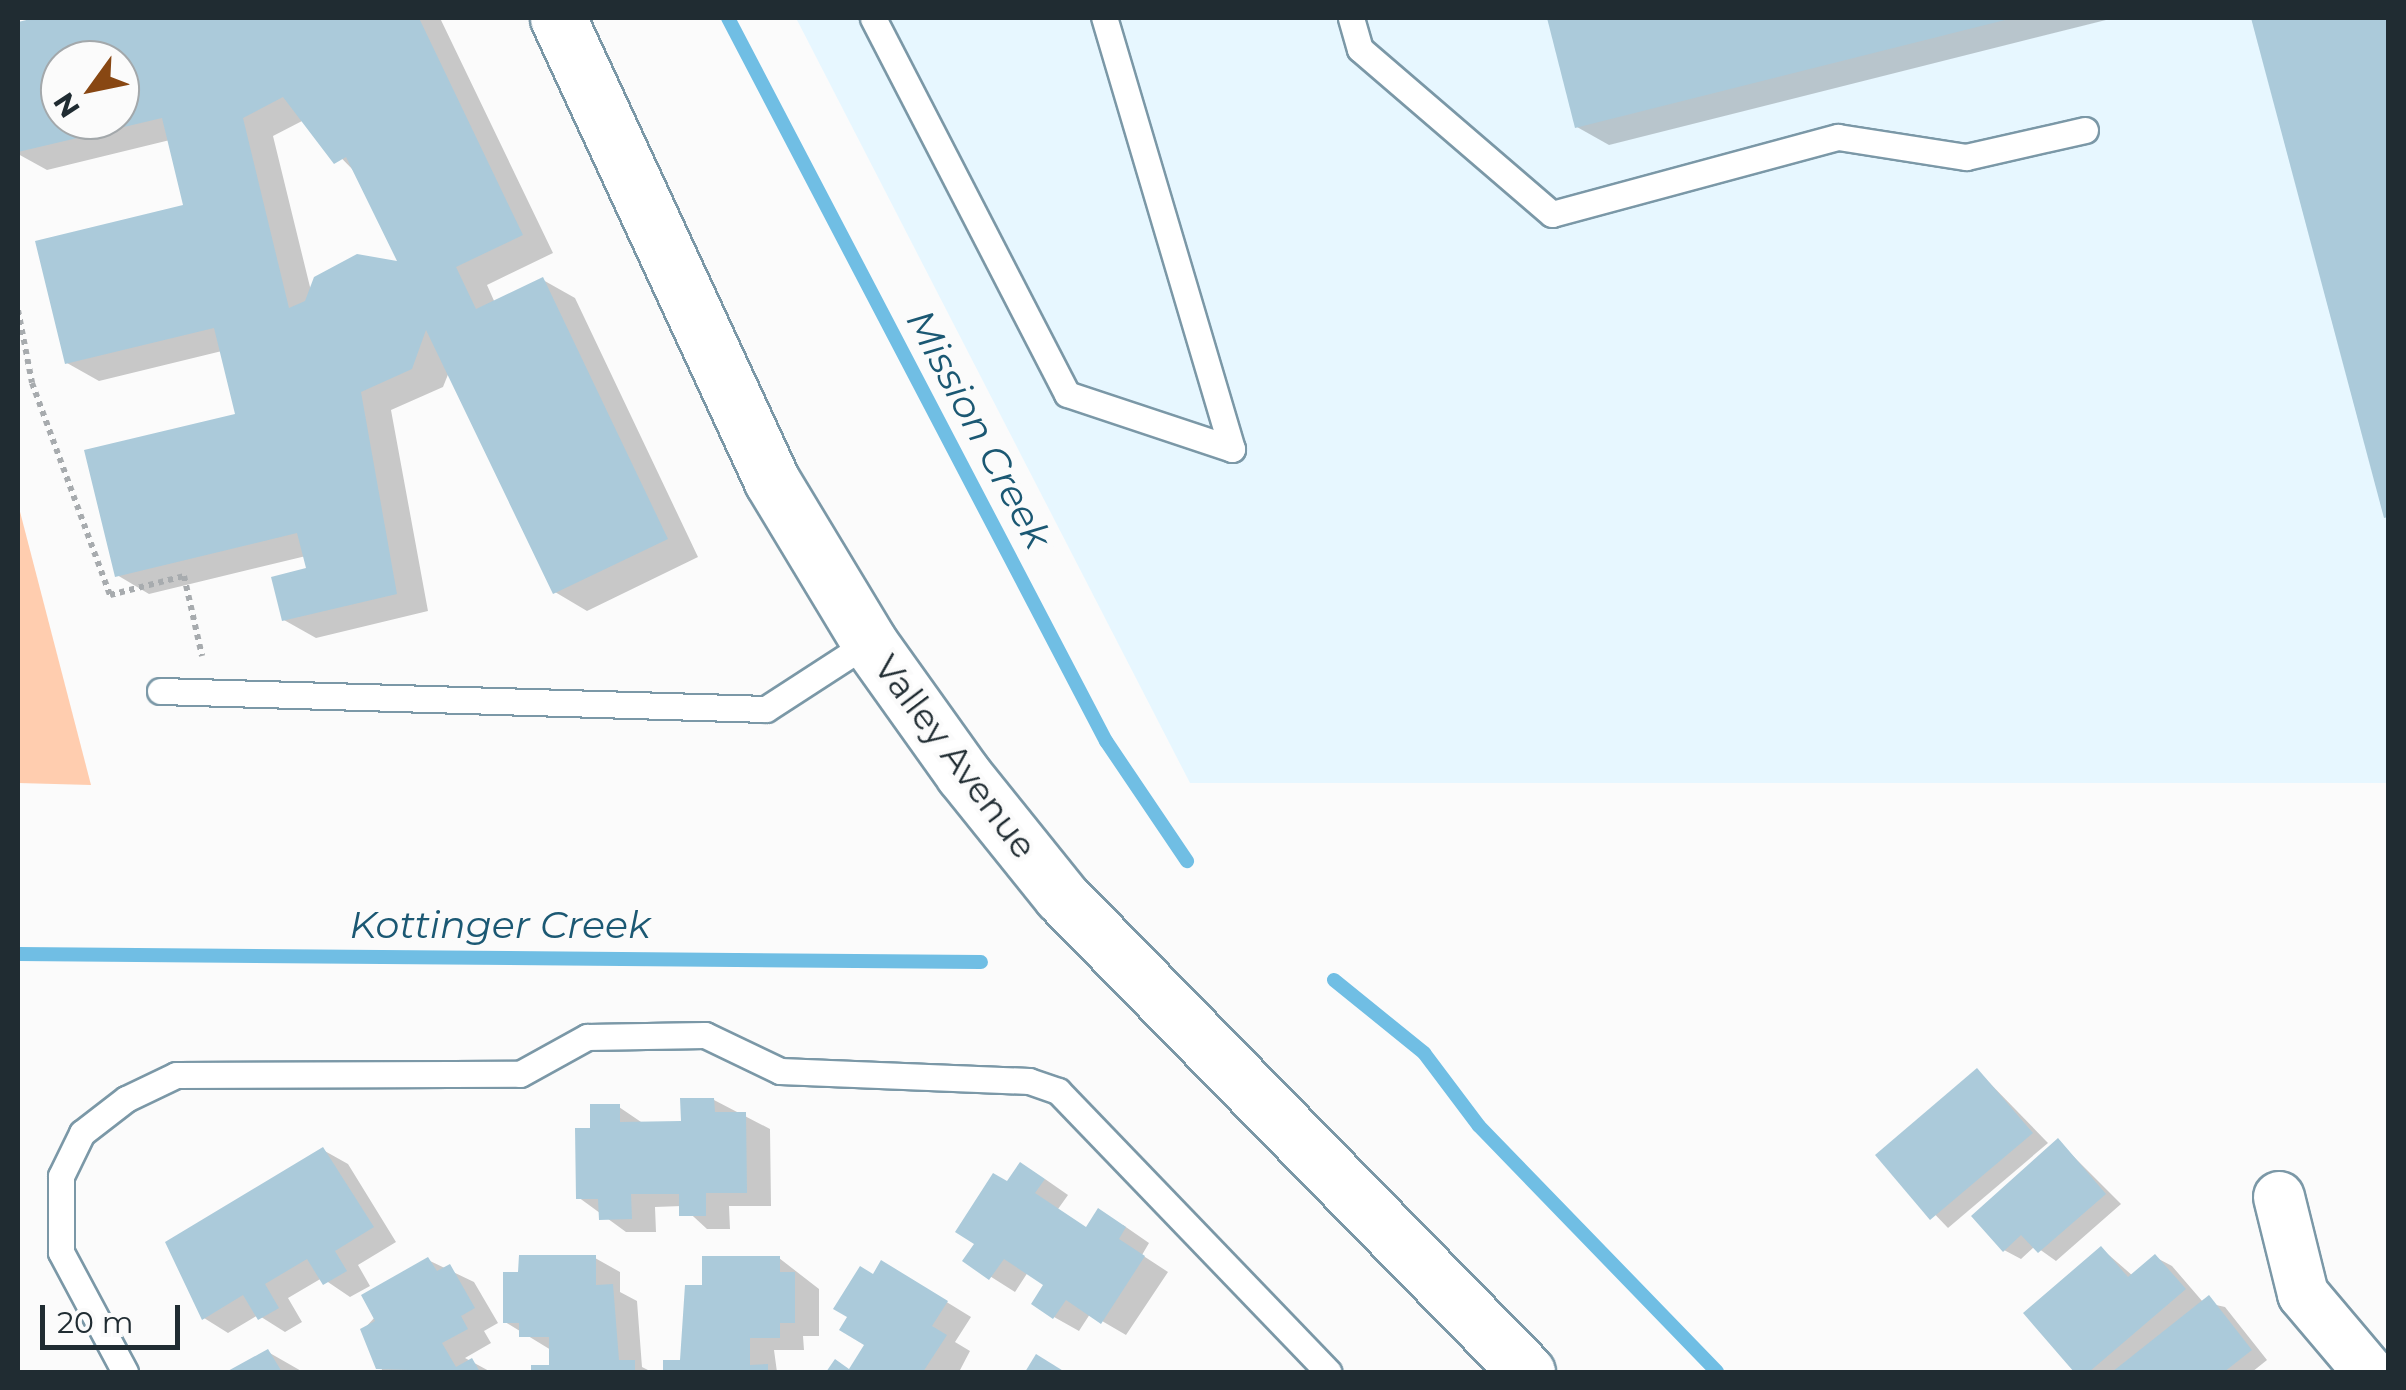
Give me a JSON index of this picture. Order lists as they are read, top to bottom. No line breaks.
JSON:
{"streets":{"street":["Valley Avenue"]},"water":["Mission Creek","Kottinger Creek"],"scale_bar":"20 m","north":"bottom left"}
